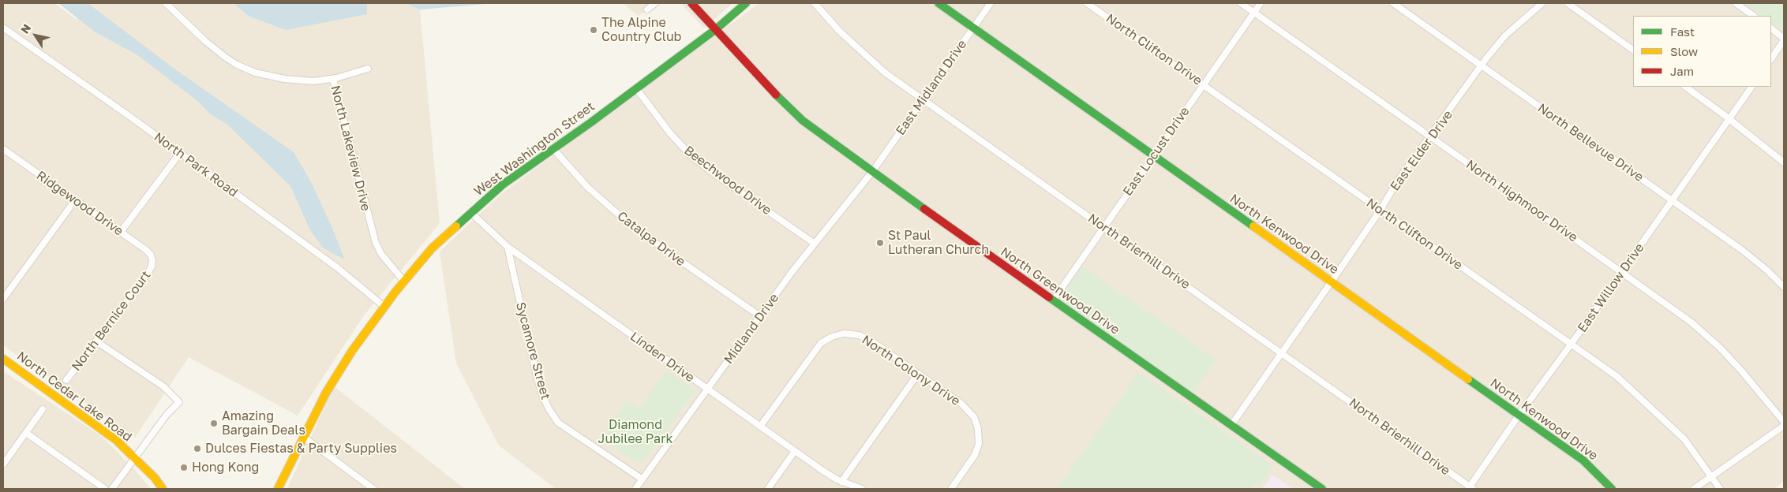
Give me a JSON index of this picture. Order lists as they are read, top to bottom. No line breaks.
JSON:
{"streets":{"street":["North Clifton Drive","East Midland Drive","North Bellevue Drive","North Lakeview Drive","West Washington Street","East Elder Drive","East Locust Drive","North Park Road","Beechwood Drive","North Highmoor Drive","Ridgewood Drive","North Kenwood Drive","Catalpa Drive","North Brierhill Drive","East Willow Drive","North Greenwood Drive","North Bernice Court","Midland Drive","Sycamore Street","Linden Drive","North Colony Drive","North Cedar Lake Road"]},"crossings":[["North Clifton Drive","East Elder Drive"],["North Clifton Drive","East Locust Drive"],["North Clifton Drive","East Willow Drive"],["East Midland Drive","North Kenwood Drive"],["East Midland Drive","North Brierhill Drive"],["East Midland Drive","North Greenwood Drive"],["East Midland Drive","Midland Drive"],["North Bellevue Drive","East Elder Drive"],["North Bellevue Drive","East Willow Drive"],["North Lakeview Drive","West Washington Street"],["West Washington Street","North Park Road"],["West Washington Street","Beechwood Drive"],["West Washington Street","Catalpa Drive"],["West Washington Street","North Greenwood Drive"],["West Washington Street","Linden Drive"],["East Elder Drive","North Highmoor Drive"],["East Elder Drive","North Kenwood Drive"],["East Elder Drive","North Brierhill Drive"],["East Elder Drive","North Greenwood Drive"],["East Locust Drive","North Highmoor Drive"],["East Locust Drive","North Kenwood Drive"],["East Locust Drive","North Brierhill Drive"],["East Locust Drive","North Greenwood Drive"],["Beechwood Drive","Midland Drive"],["North Highmoor Drive","East Willow Drive"],["Ridgewood Drive","North Bernice Court"],["North Kenwood Drive","East Willow Drive"],["Catalpa Drive","Midland Drive"],["North Brierhill Drive","East Willow Drive"],["North Greenwood Drive","Midland Drive"],["Midland Drive","Sycamore Street"],["Midland Drive","Linden Drive"],["Sycamore Street","Linden Drive"],["Linden Drive","North Colony Drive"]],"parks":["Diamond Jubilee Park"],"places":["The Alpine Country Club","St Paul Lutheran Church","Amazing Bargain Deals","Dulces Fiestas & Party Supplies","Hong Kong"],"legend":["Fast","Slow","Jam"],"north":"top left"}
